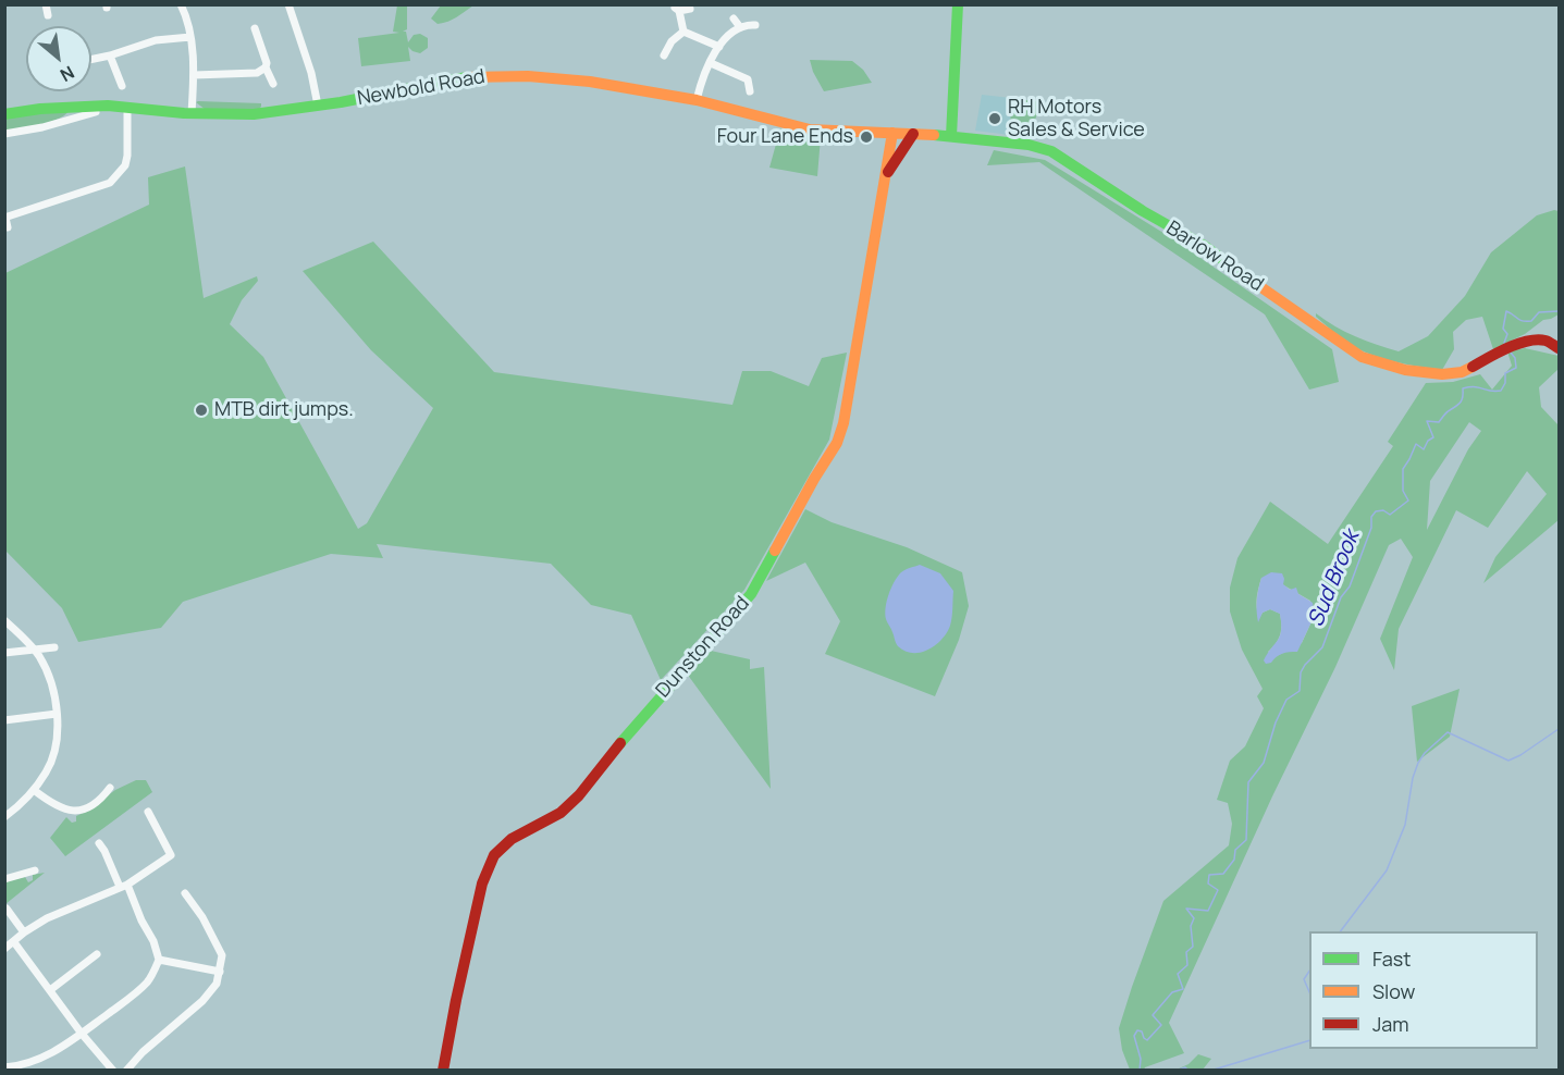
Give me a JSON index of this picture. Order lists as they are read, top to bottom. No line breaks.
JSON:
{"streets":{"main road":["Newbold Road","Barlow Road","Dunston Road"]},"crossings":[["Newbold Road","Barlow Road"],["Newbold Road","Dunston Road"]],"water":["Sud Brook"],"places":["RH Motors Sales & Service","Four Lane Ends","MTB dirt jumps."],"legend":["Fast","Slow","Jam"],"north":"bottom right"}
